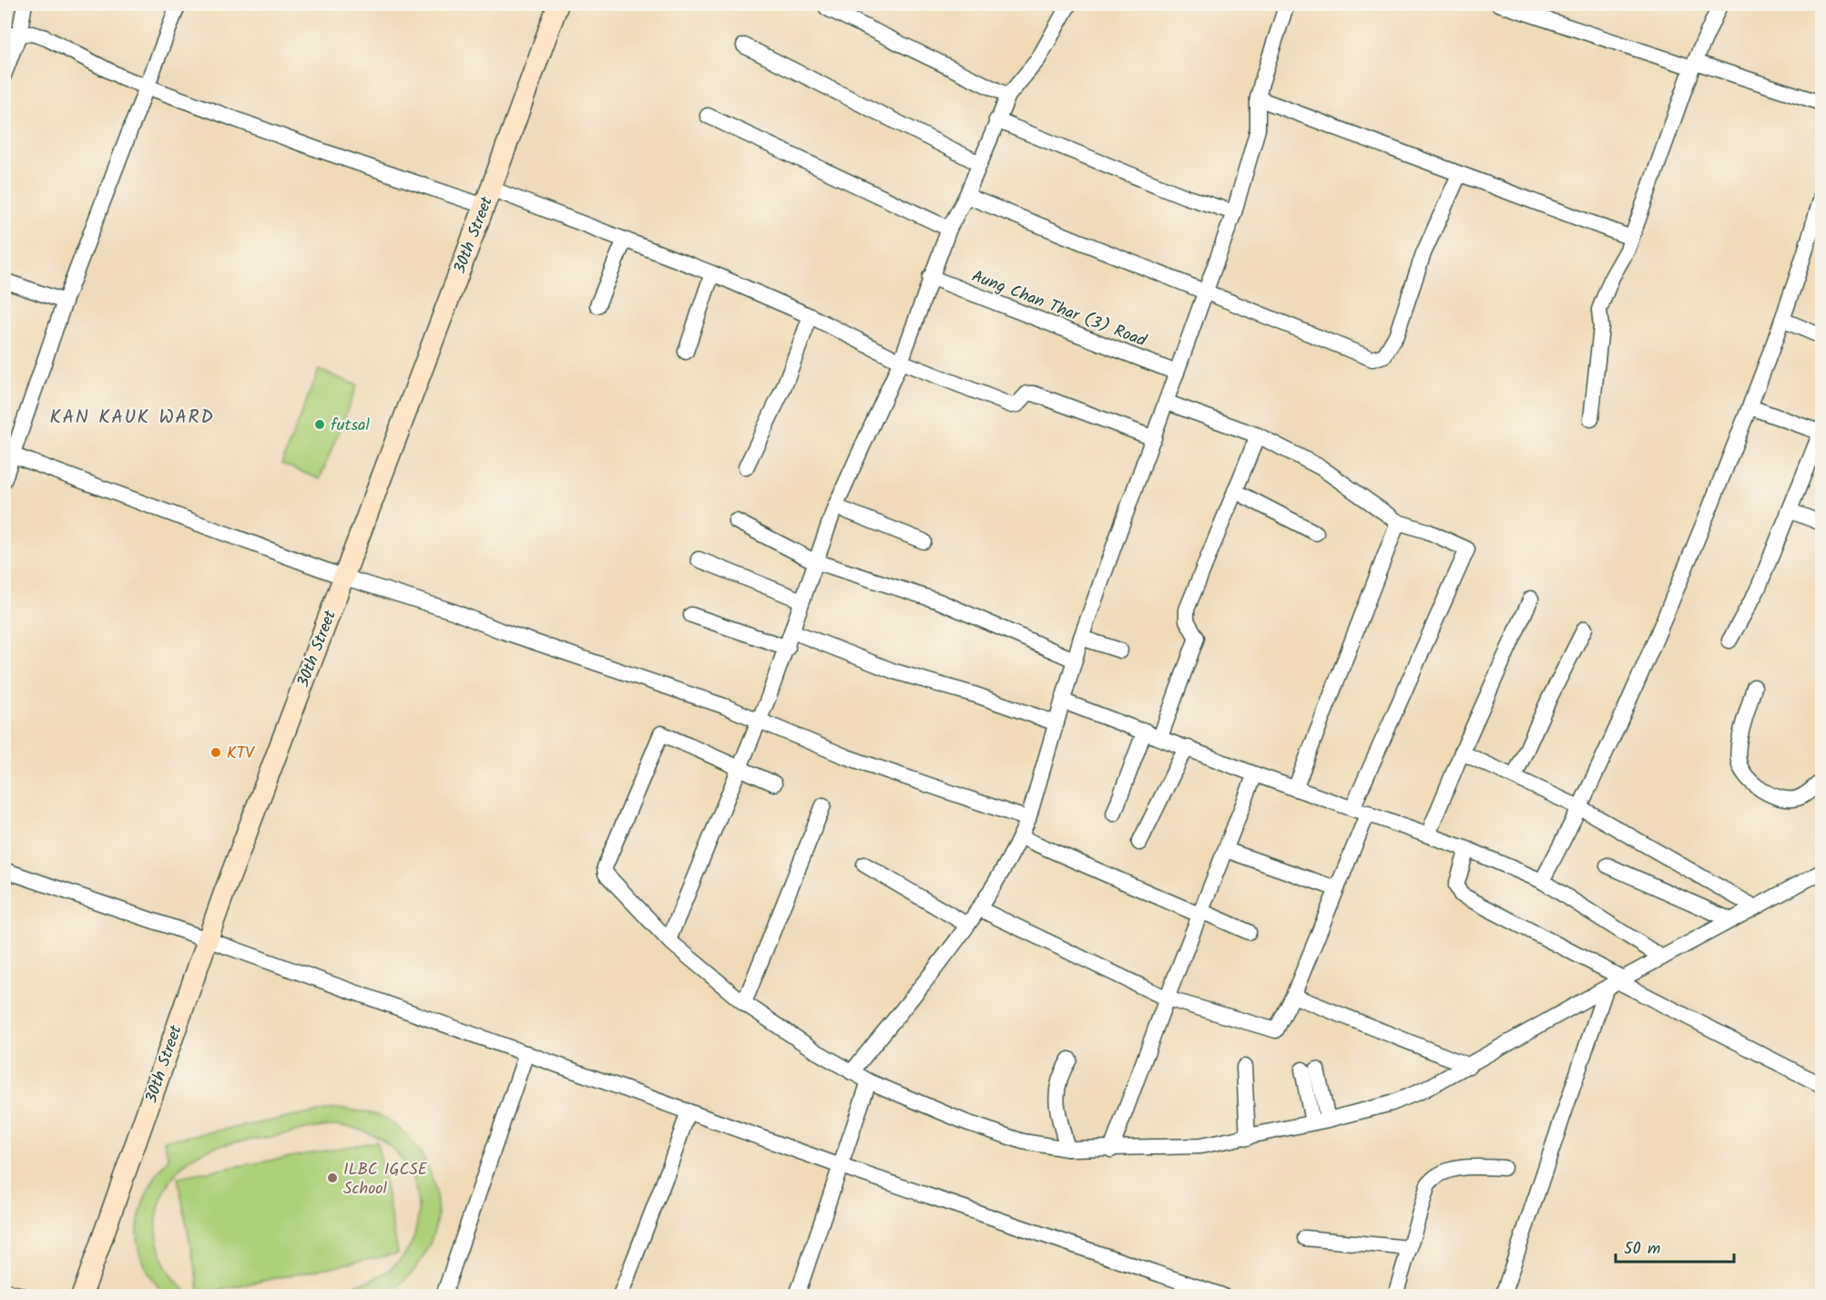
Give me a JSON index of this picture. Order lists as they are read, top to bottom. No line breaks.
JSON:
{"streets":{"main road":["30th Street"],"street":["Aung Chan Thar (3) Road"]},"districts":["KAN KAUK WARD"],"places":["futsal","KTV","ILBC IGCSE School"],"scale_bar":"50 m"}
